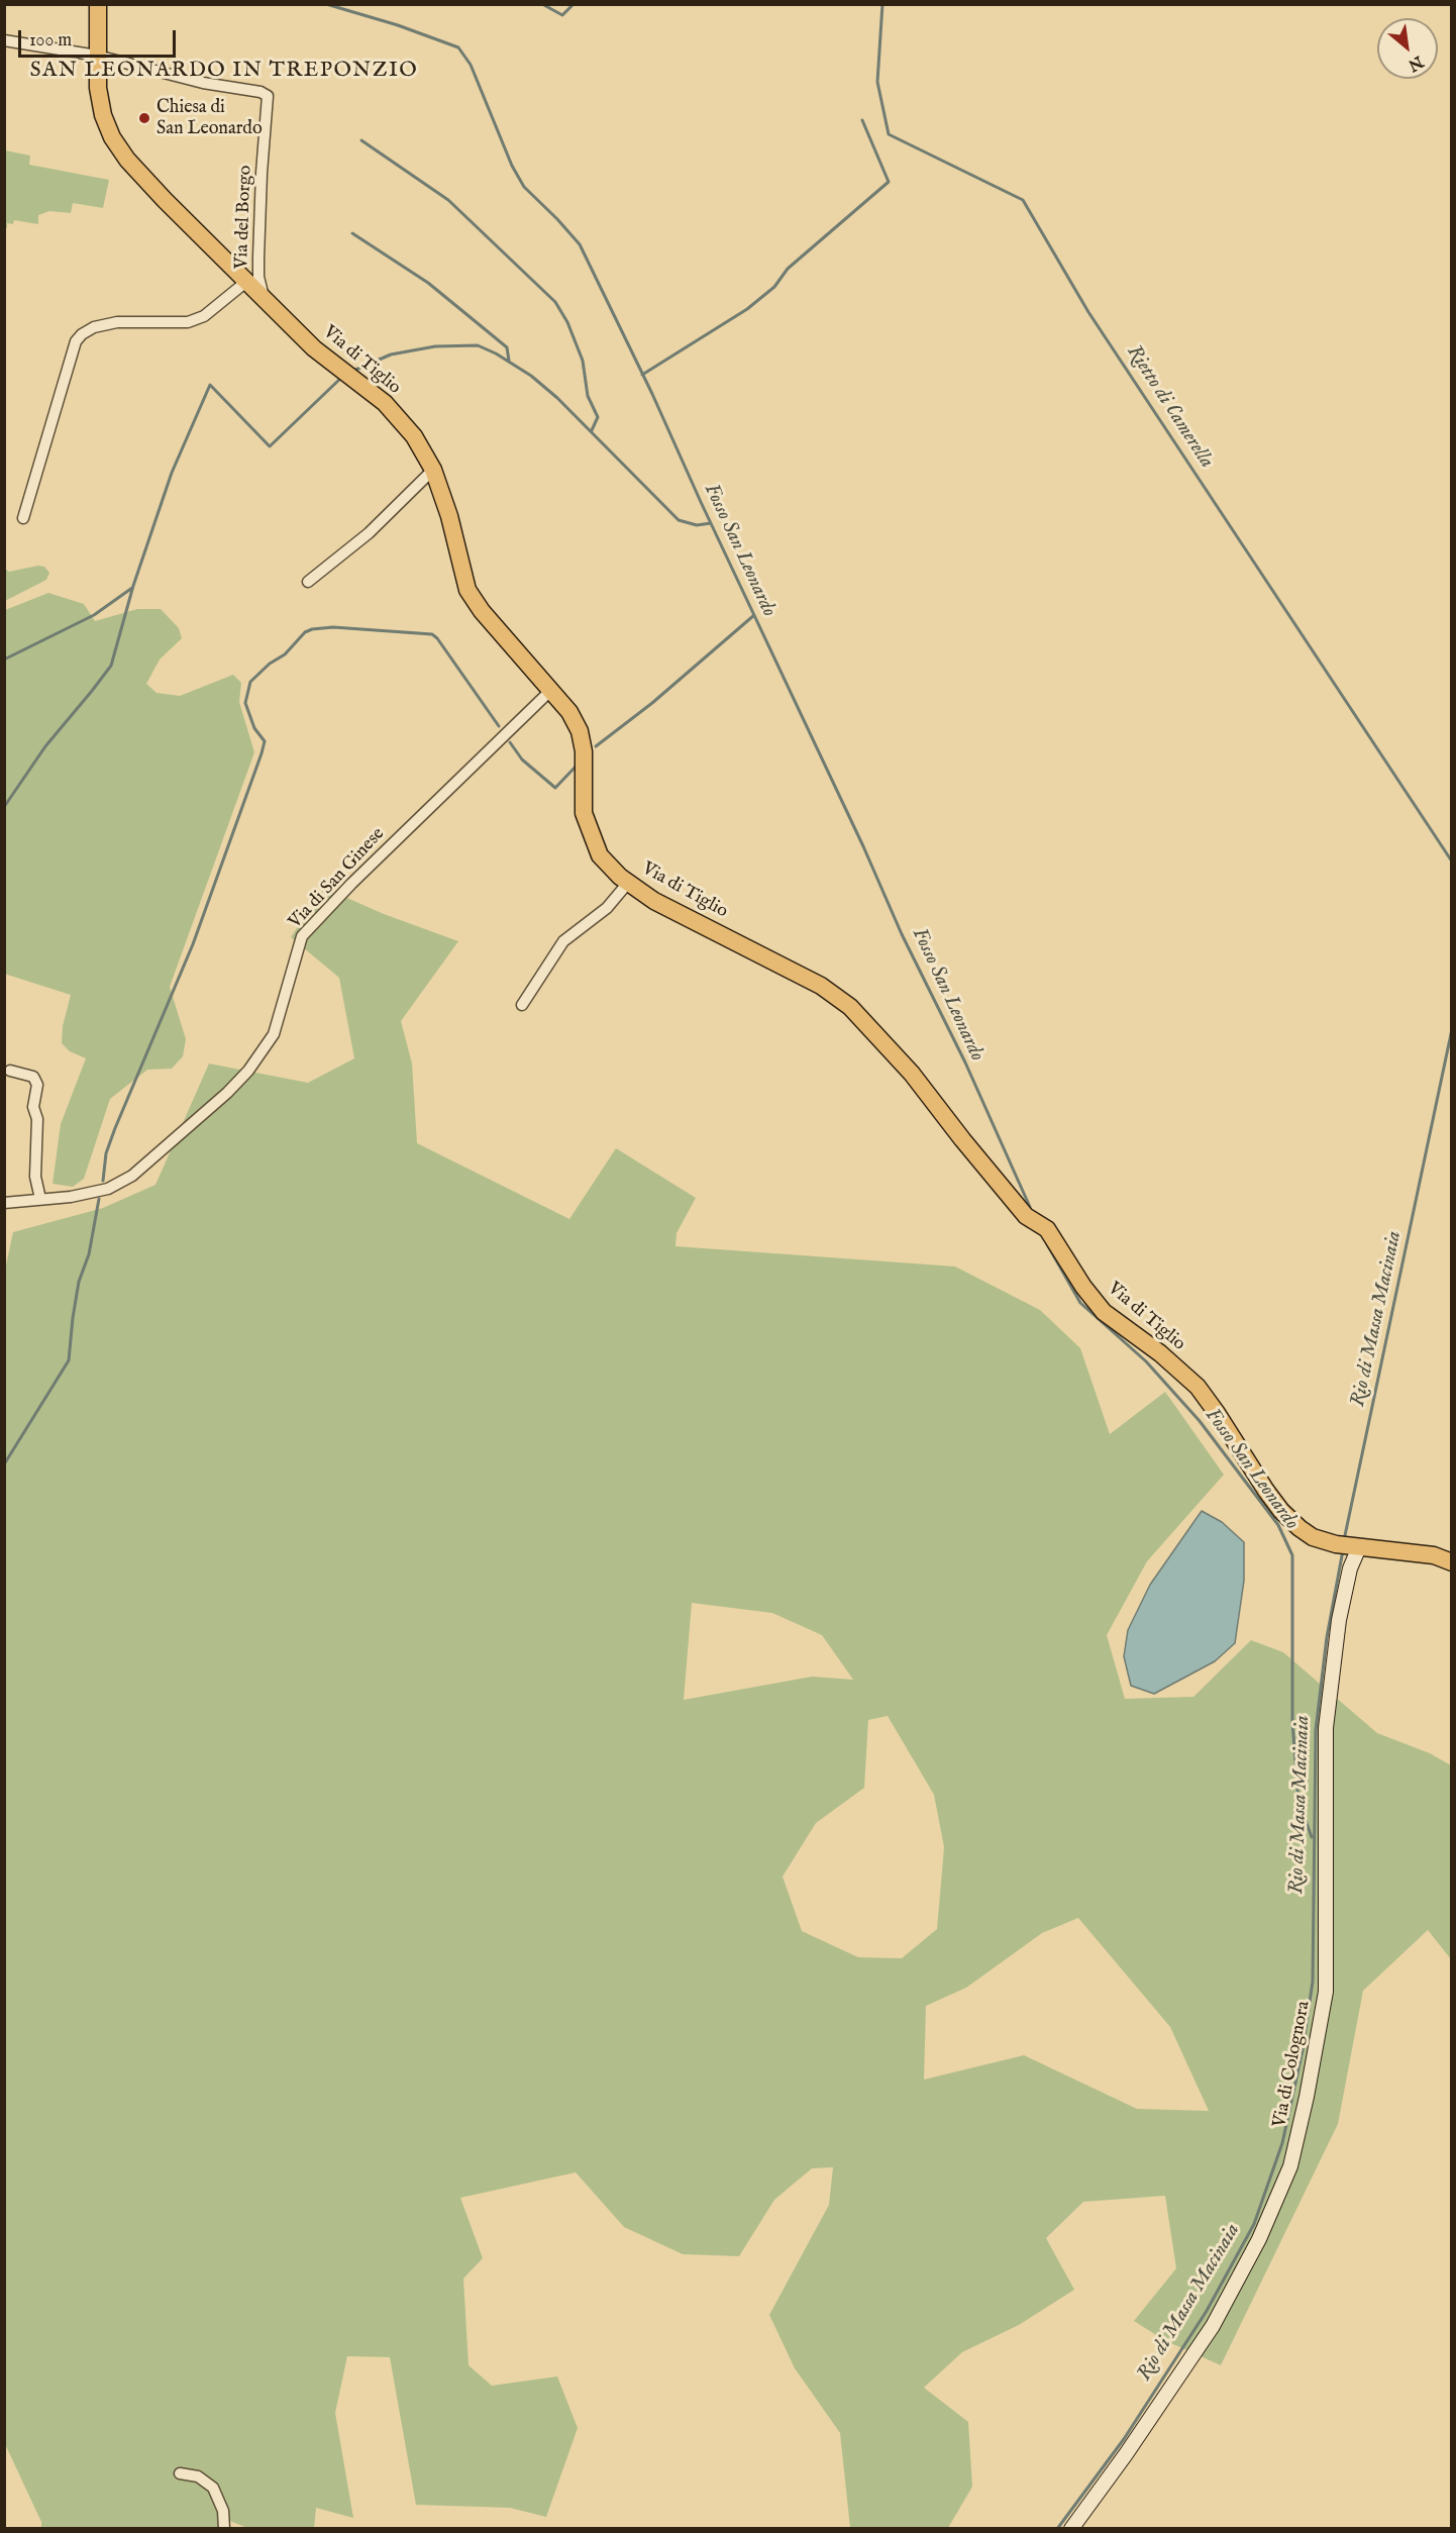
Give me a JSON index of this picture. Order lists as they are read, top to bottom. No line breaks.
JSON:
{"streets":{"main road":["Via di Tiglio"],"street":["Via del Borgo","Via di San Ginese","Via di Colognora"]},"crossings":[["Via del Borgo","Via di Tiglio"],["Via di Tiglio","Via di San Ginese"],["Via di Tiglio","Via di Colognora"]],"districts":["SAN LEONARDO IN TREPONZIO"],"water":["Rietto di Camerella","Fosso San Leonardo","Rio di Massa Macinaia"],"places":["Chiesa di San Leonardo"],"scale_bar":"100 m","north":"bottom right"}
